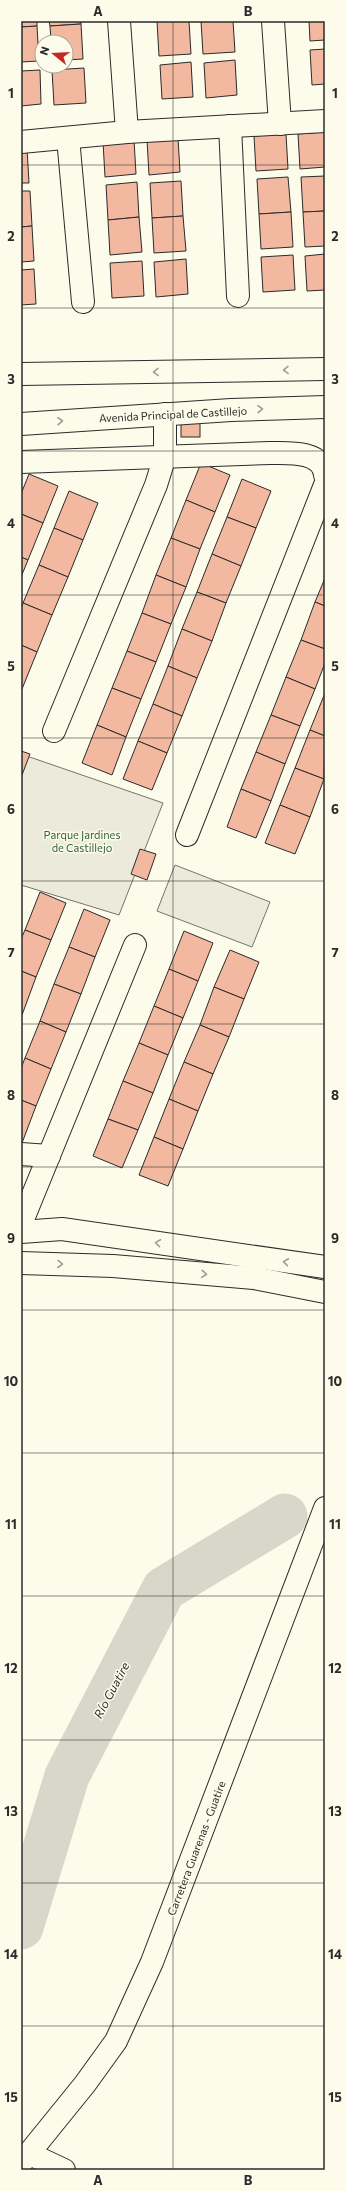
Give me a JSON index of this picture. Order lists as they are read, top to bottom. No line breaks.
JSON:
{"streets":{"street":["Avenida Principal de Castillejo","Carretera Guarenas - Guatire"]},"water":["Río Guatire"],"parks":["Parque Jardines de Castillejo"],"north":"left","grid":{"columns":["A","B"],"rows":["1","2","3","4","5","6","7","8","9","10","11","12","13","14","15"]}}
